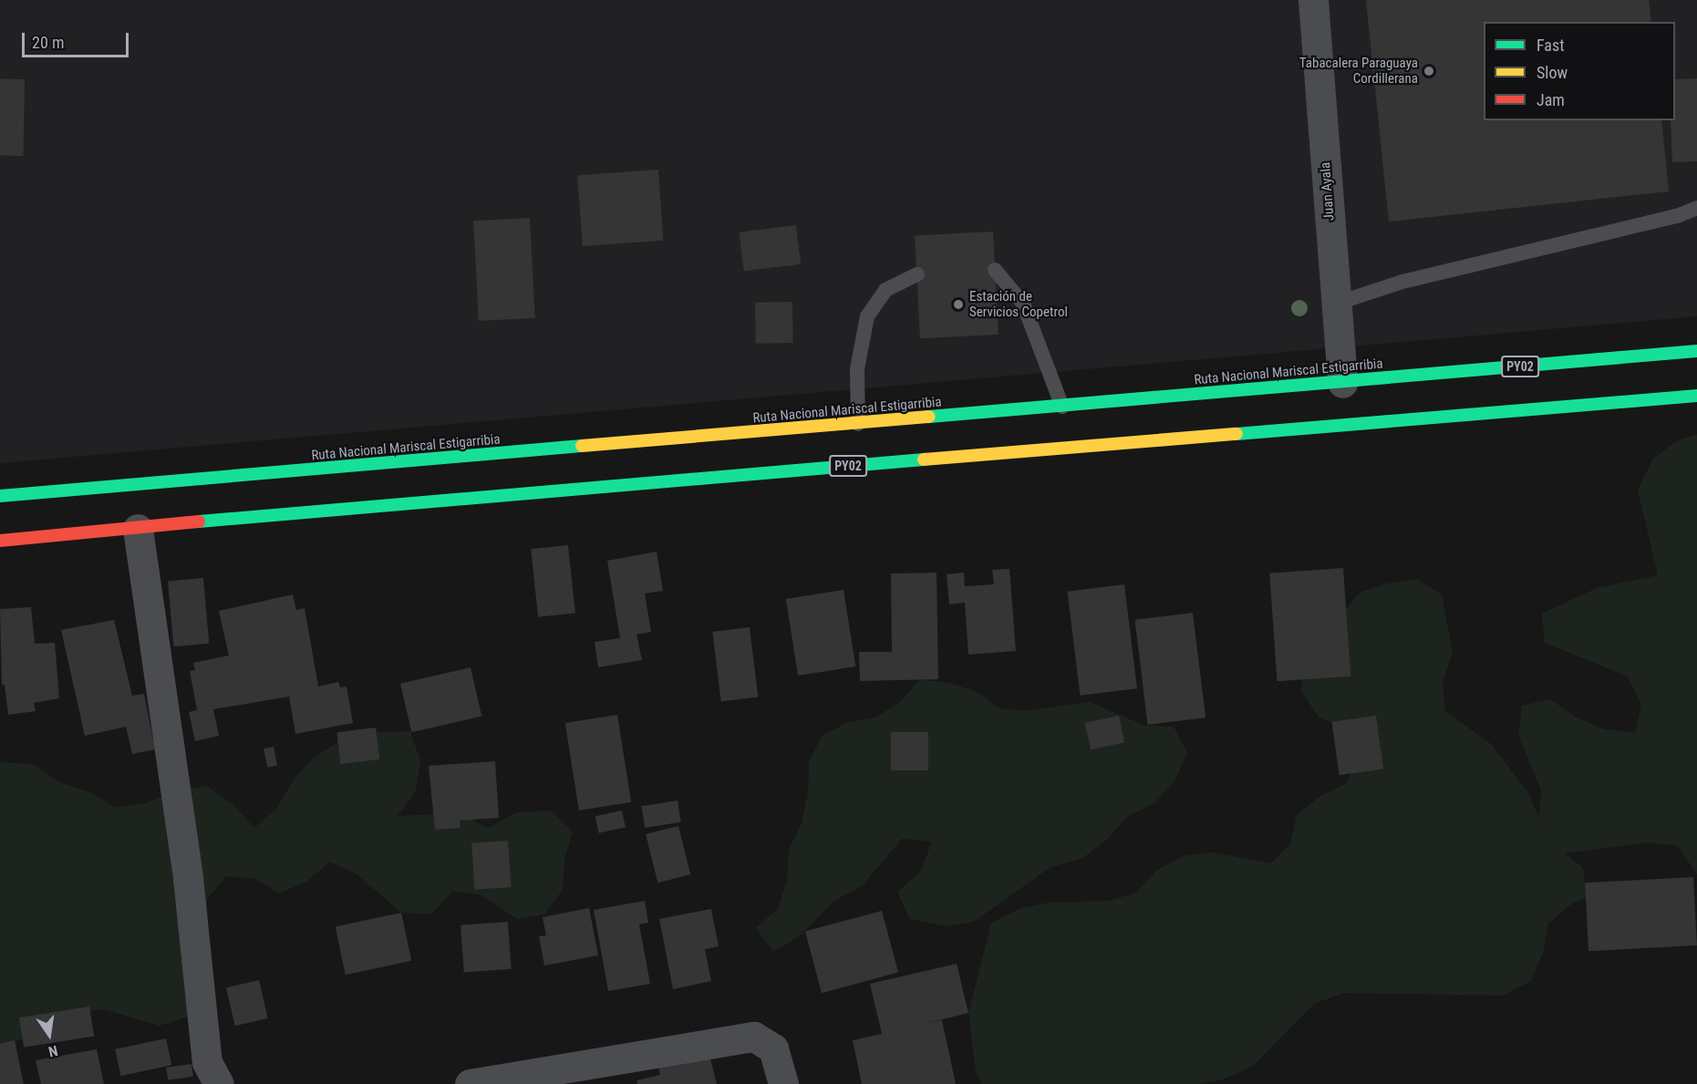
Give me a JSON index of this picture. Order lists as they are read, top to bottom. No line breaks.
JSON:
{"streets":{"highway":["PY02","Ruta Nacional Mariscal Estigarribia"],"street":["Juan Ayala"]},"crossings":[["Juan Ayala","Ruta Nacional Mariscal Estigarribia"]],"places":["Tabacalera Paraguaya Cordillerana","Estación de Servicios Copetrol"],"legend":["Fast","Slow","Jam"],"scale_bar":"20 m","north":"bottom"}
